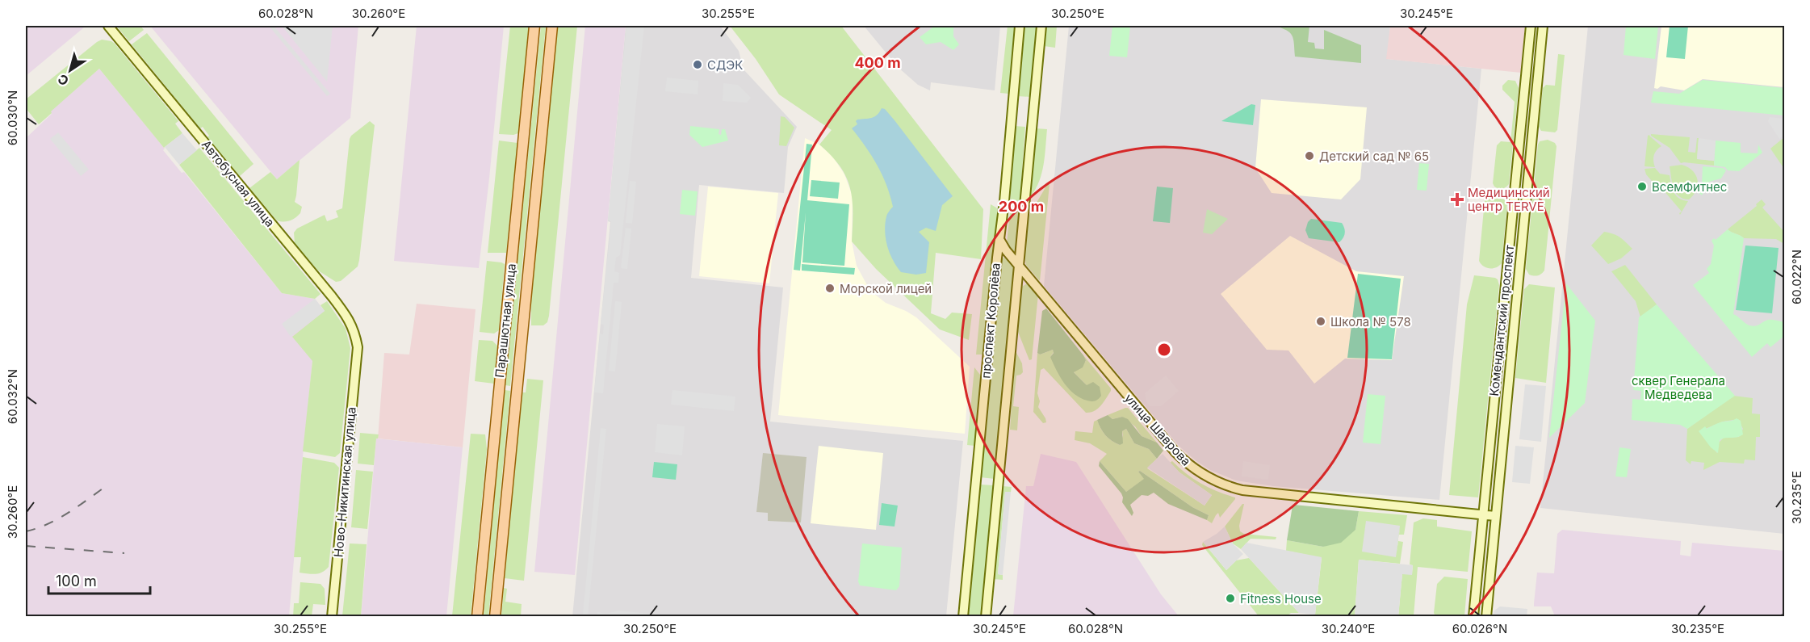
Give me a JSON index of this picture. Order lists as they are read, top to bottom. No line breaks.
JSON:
{"streets":{"main road":["Парашютная улица"],"street":["Автобусная улица","проспект Королёва","Комендантский проспект","улица Шаврова","Ново-Никитинская улица"]},"crossings":[["Автобусная улица","Ново-Никитинская улица"],["проспект Королёва","улица Шаврова"],["Комендантский проспект","улица Шаврова"]],"parks":["сквер Генерала Медведева"],"places":{"other":["СДЭК","Детский сад № 65","ВсемФитнес","Морской лицей","Школа № 578","Fitness House"],"health":["Медицинский центр TERVE"]},"scale_bar":"100 m","north":"bottom left","coordinates":["60.028°N","30.260°E","30.255°E","30.250°E","30.245°E","60.030°N","60.022°N","60.032°N","30.235°E","30.240°E","60.026°N"],"rings":["400 m","200 m"]}
